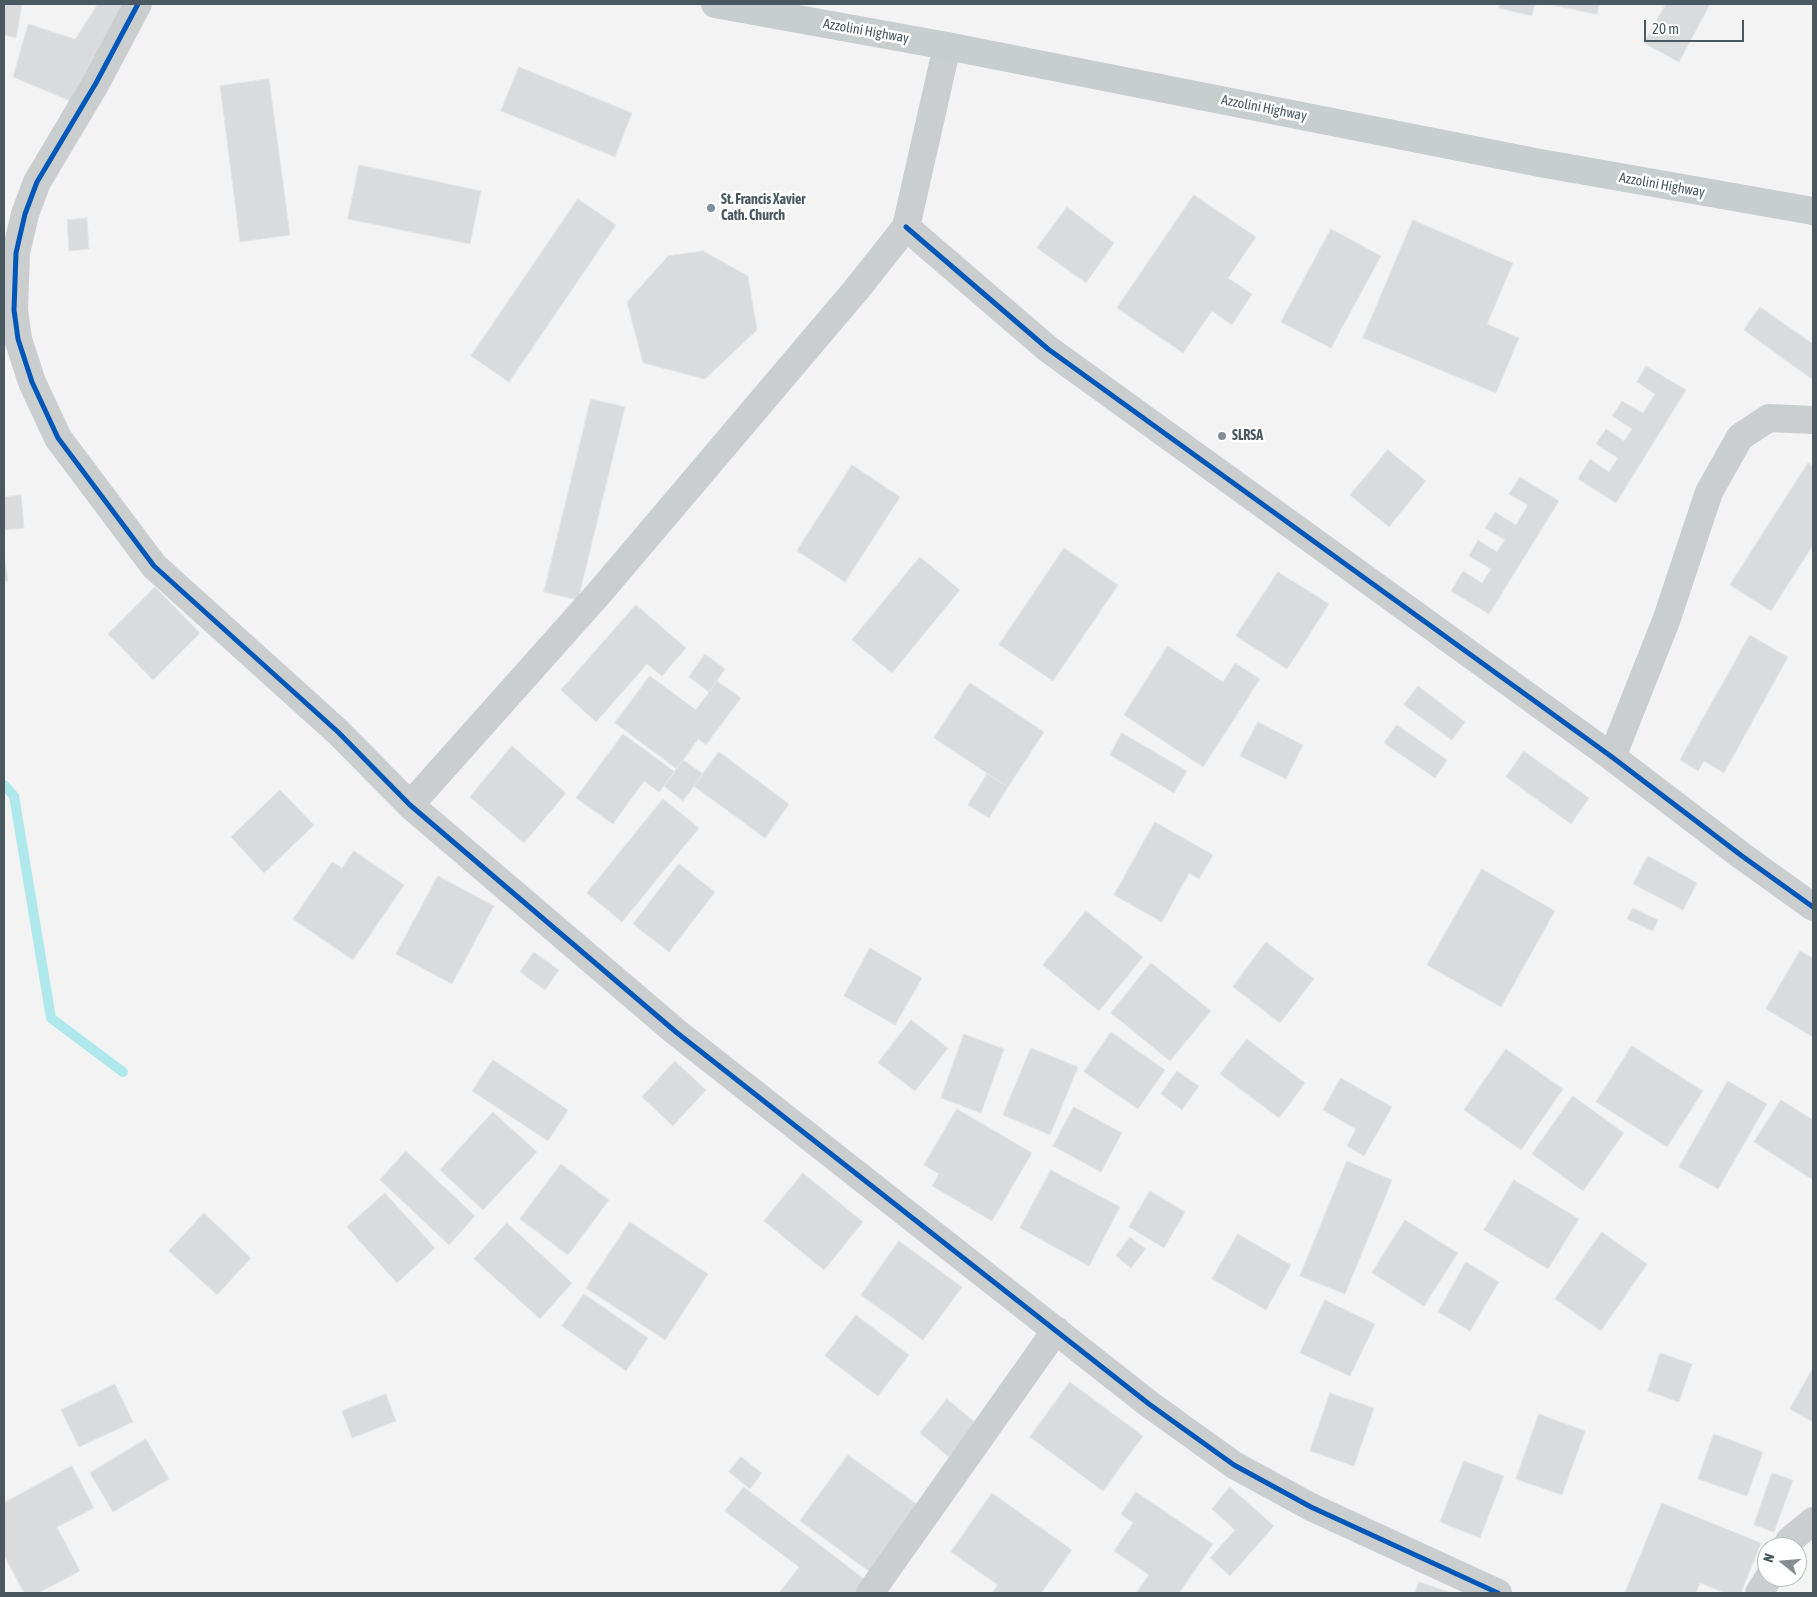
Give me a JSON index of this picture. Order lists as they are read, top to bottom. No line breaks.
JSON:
{"streets":{"main road":["Azzolini Highway"]},"places":["St. Francis Xavier Cath. Church","SLRSA"],"scale_bar":"20 m","north":"left"}
